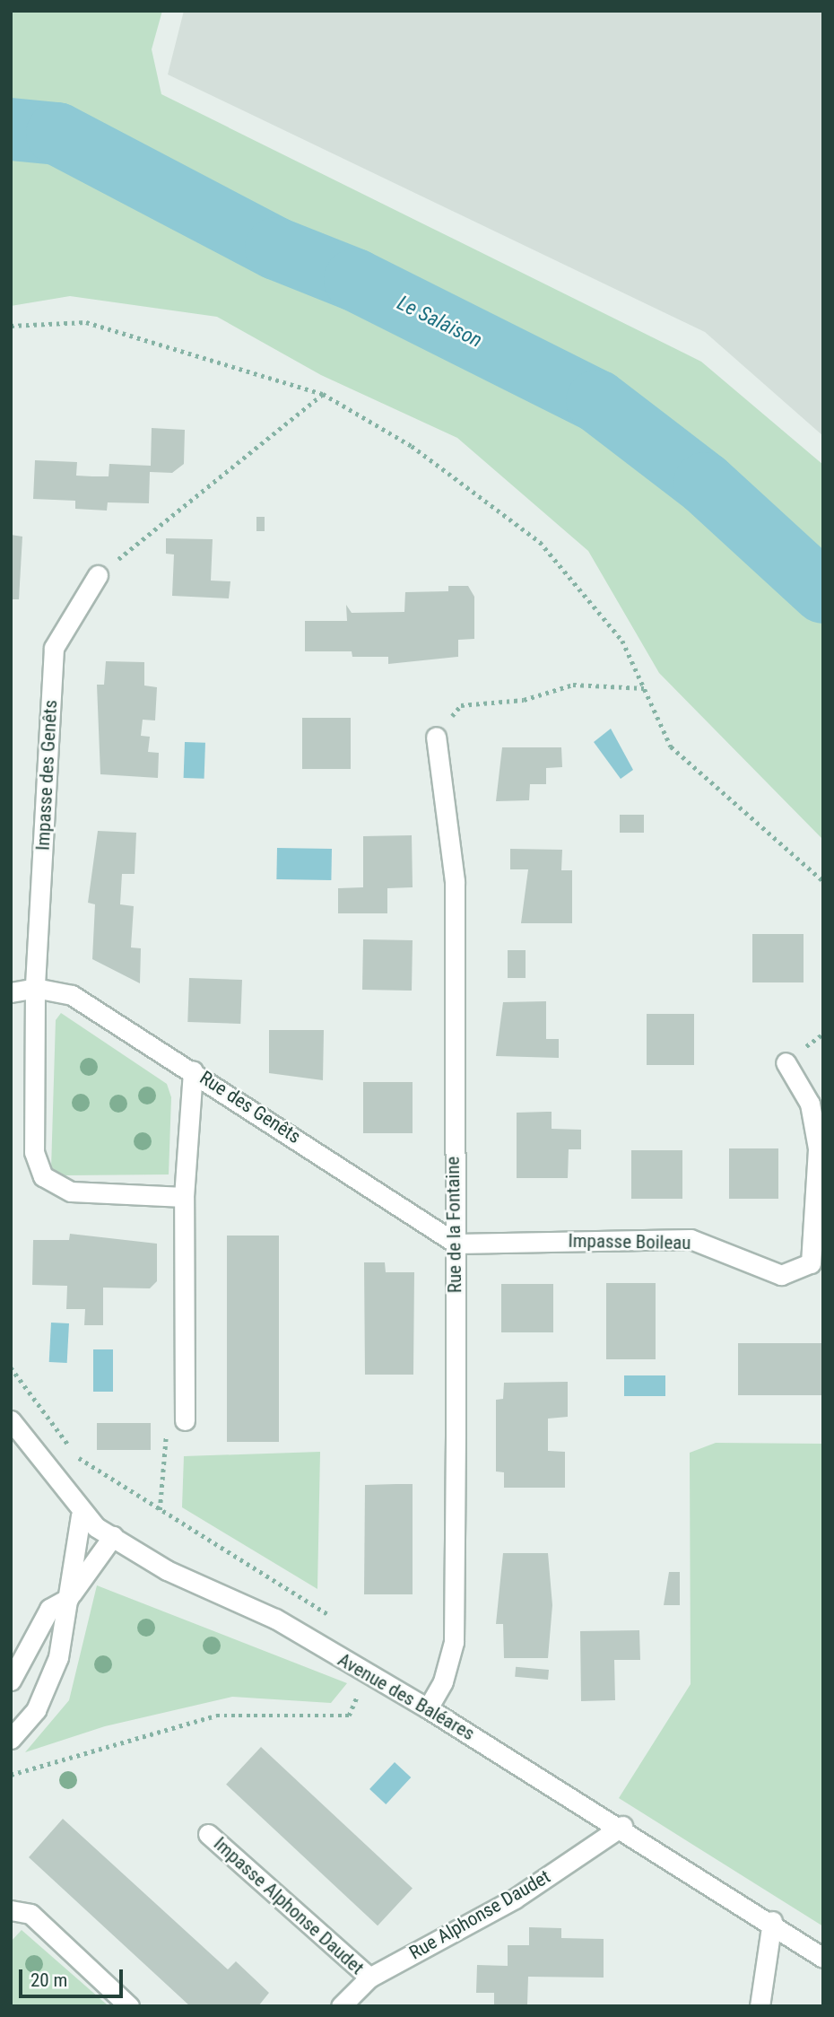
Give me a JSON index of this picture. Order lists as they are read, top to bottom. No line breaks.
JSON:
{"streets":{"street":["Impasse des Genêts","Rue des Genêts","Rue de la Fontaine","Impasse Boileau","Avenue des Baléares","Impasse Alphonse Daudet","Rue Alphonse Daudet"]},"crossings":[["Impasse des Genêts","Rue des Genêts"],["Rue des Genêts","Rue de la Fontaine"],["Rue des Genêts","Impasse Boileau"],["Rue de la Fontaine","Impasse Boileau"],["Rue de la Fontaine","Avenue des Baléares"],["Avenue des Baléares","Rue Alphonse Daudet"],["Impasse Alphonse Daudet","Rue Alphonse Daudet"]],"water":["Le Salaison"],"scale_bar":"20 m"}
